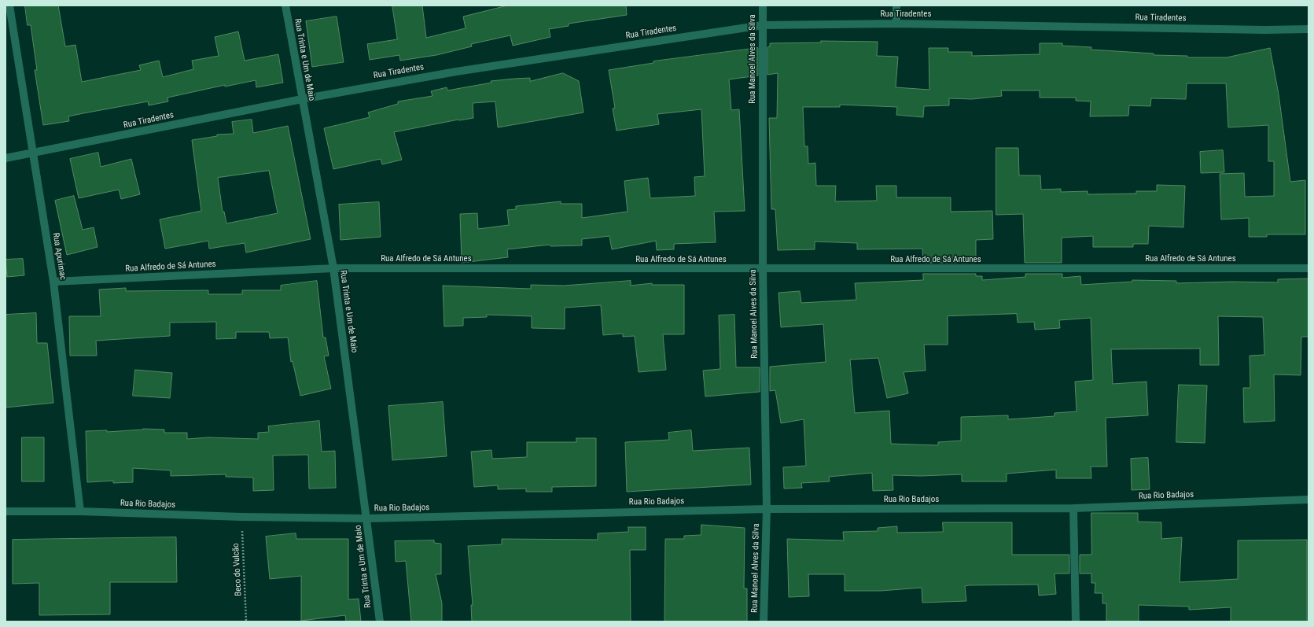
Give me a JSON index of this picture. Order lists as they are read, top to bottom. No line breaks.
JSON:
{"streets":{"street":["Rua Tiradentes","Rua Manoel Alves da Silva","Rua Trinta e Um de Maio","Rua Apurimac","Rua Alfredo de Sá Antunes","Rua Rio Badajos"],"path":["Beco do Vulcão"]},"crossings":[["Rua Tiradentes","Rua Manoel Alves da Silva"],["Rua Tiradentes","Rua Trinta e Um de Maio"],["Rua Tiradentes","Rua Apurimac"],["Rua Manoel Alves da Silva","Rua Alfredo de Sá Antunes"],["Rua Manoel Alves da Silva","Rua Rio Badajos"],["Rua Trinta e Um de Maio","Rua Alfredo de Sá Antunes"],["Rua Trinta e Um de Maio","Rua Rio Badajos"],["Rua Apurimac","Rua Alfredo de Sá Antunes"],["Rua Apurimac","Rua Rio Badajos"],["Rua Rio Badajos","Beco do Vulcão"]]}
